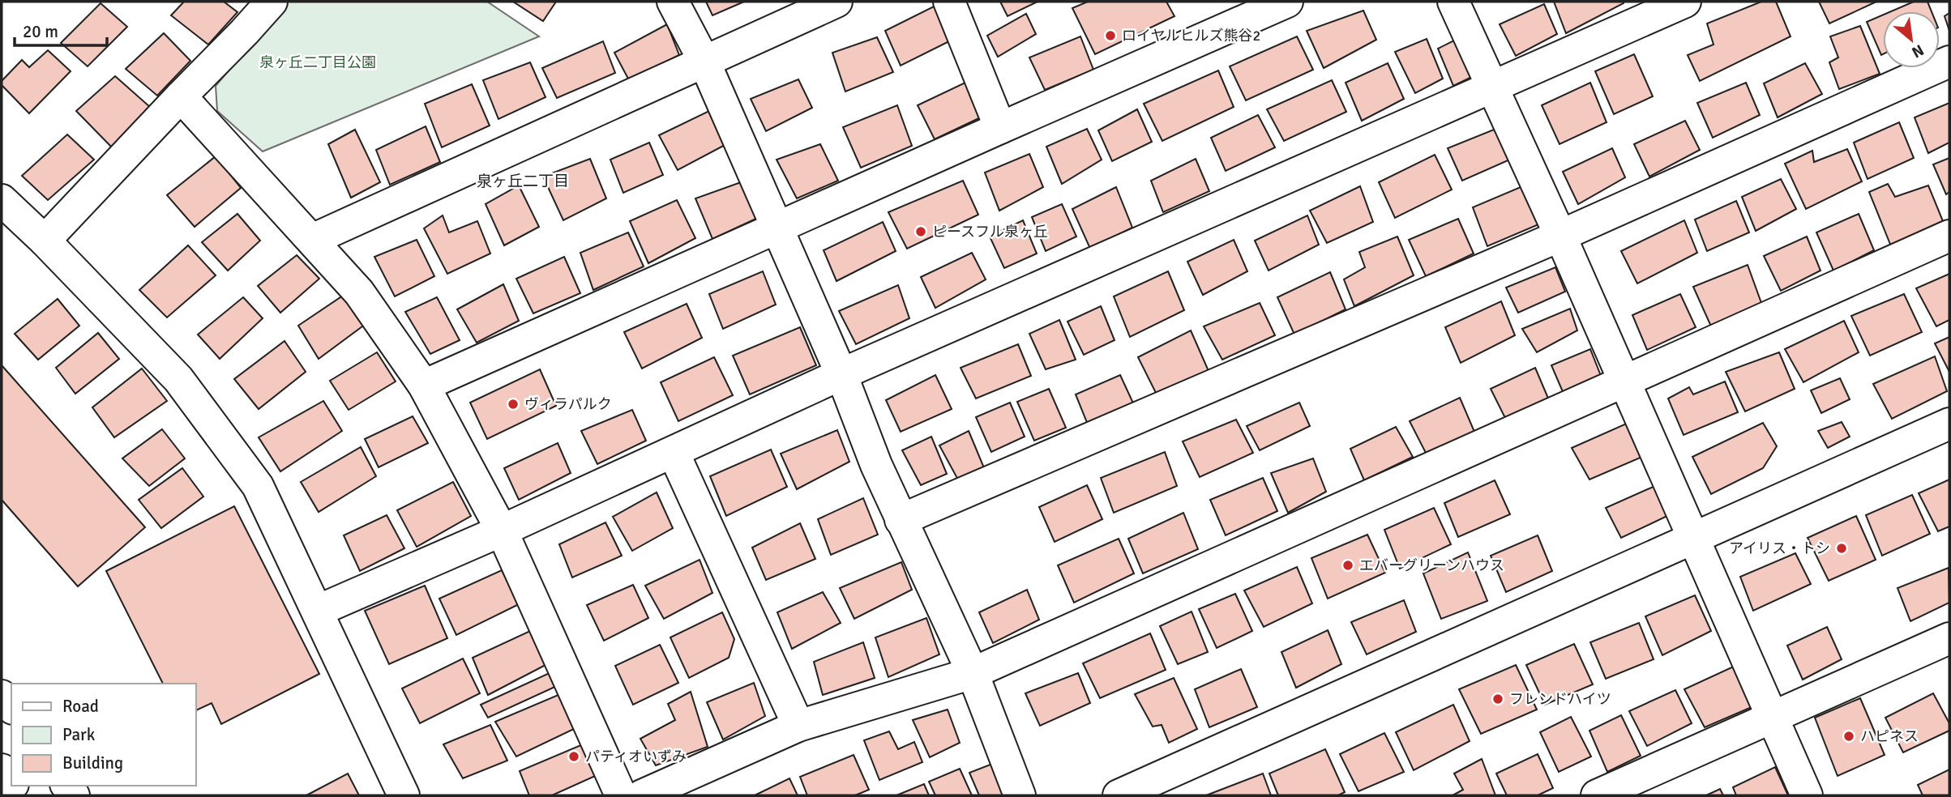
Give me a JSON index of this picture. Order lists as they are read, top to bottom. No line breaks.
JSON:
{"districts":["泉ヶ丘二丁目"],"parks":["泉ヶ丘二丁目公園"],"places":["ロイヤルヒルズ熊谷2","ピースフル泉ヶ丘","ヴィラパルク","アイリス・トシ","エバーグリーンハウス","フレンドハイツ","ハピネス","パティオいずみ"],"legend":["Road","Park","Building"],"scale_bar":"20 m","north":"bottom right"}
